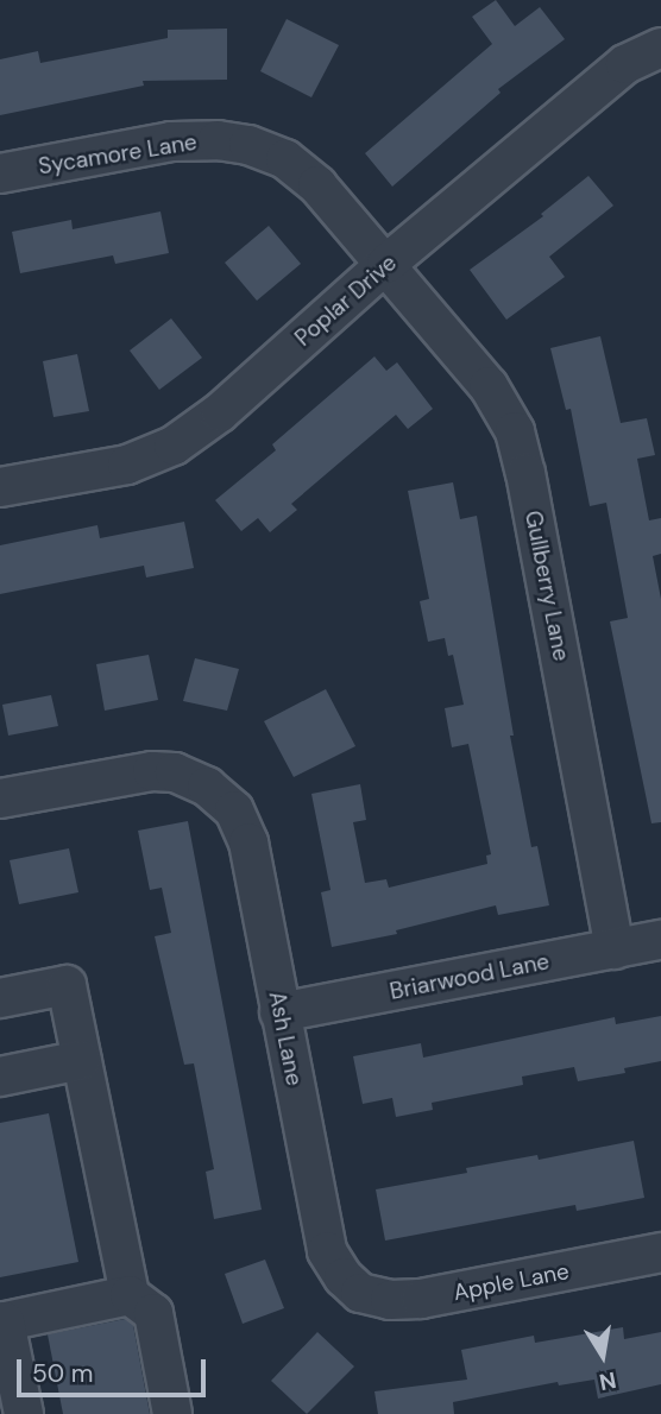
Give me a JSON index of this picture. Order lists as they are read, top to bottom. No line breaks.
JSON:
{"streets":{"street":["Sycamore Lane","Poplar Drive","Gullberry Lane","Briarwood Lane","Ash Lane","Apple Lane"]},"crossings":[["Sycamore Lane","Poplar Drive"],["Sycamore Lane","Gullberry Lane"],["Poplar Drive","Gullberry Lane"],["Gullberry Lane","Briarwood Lane"],["Briarwood Lane","Ash Lane"],["Ash Lane","Apple Lane"]],"scale_bar":"50 m","north":"bottom"}
